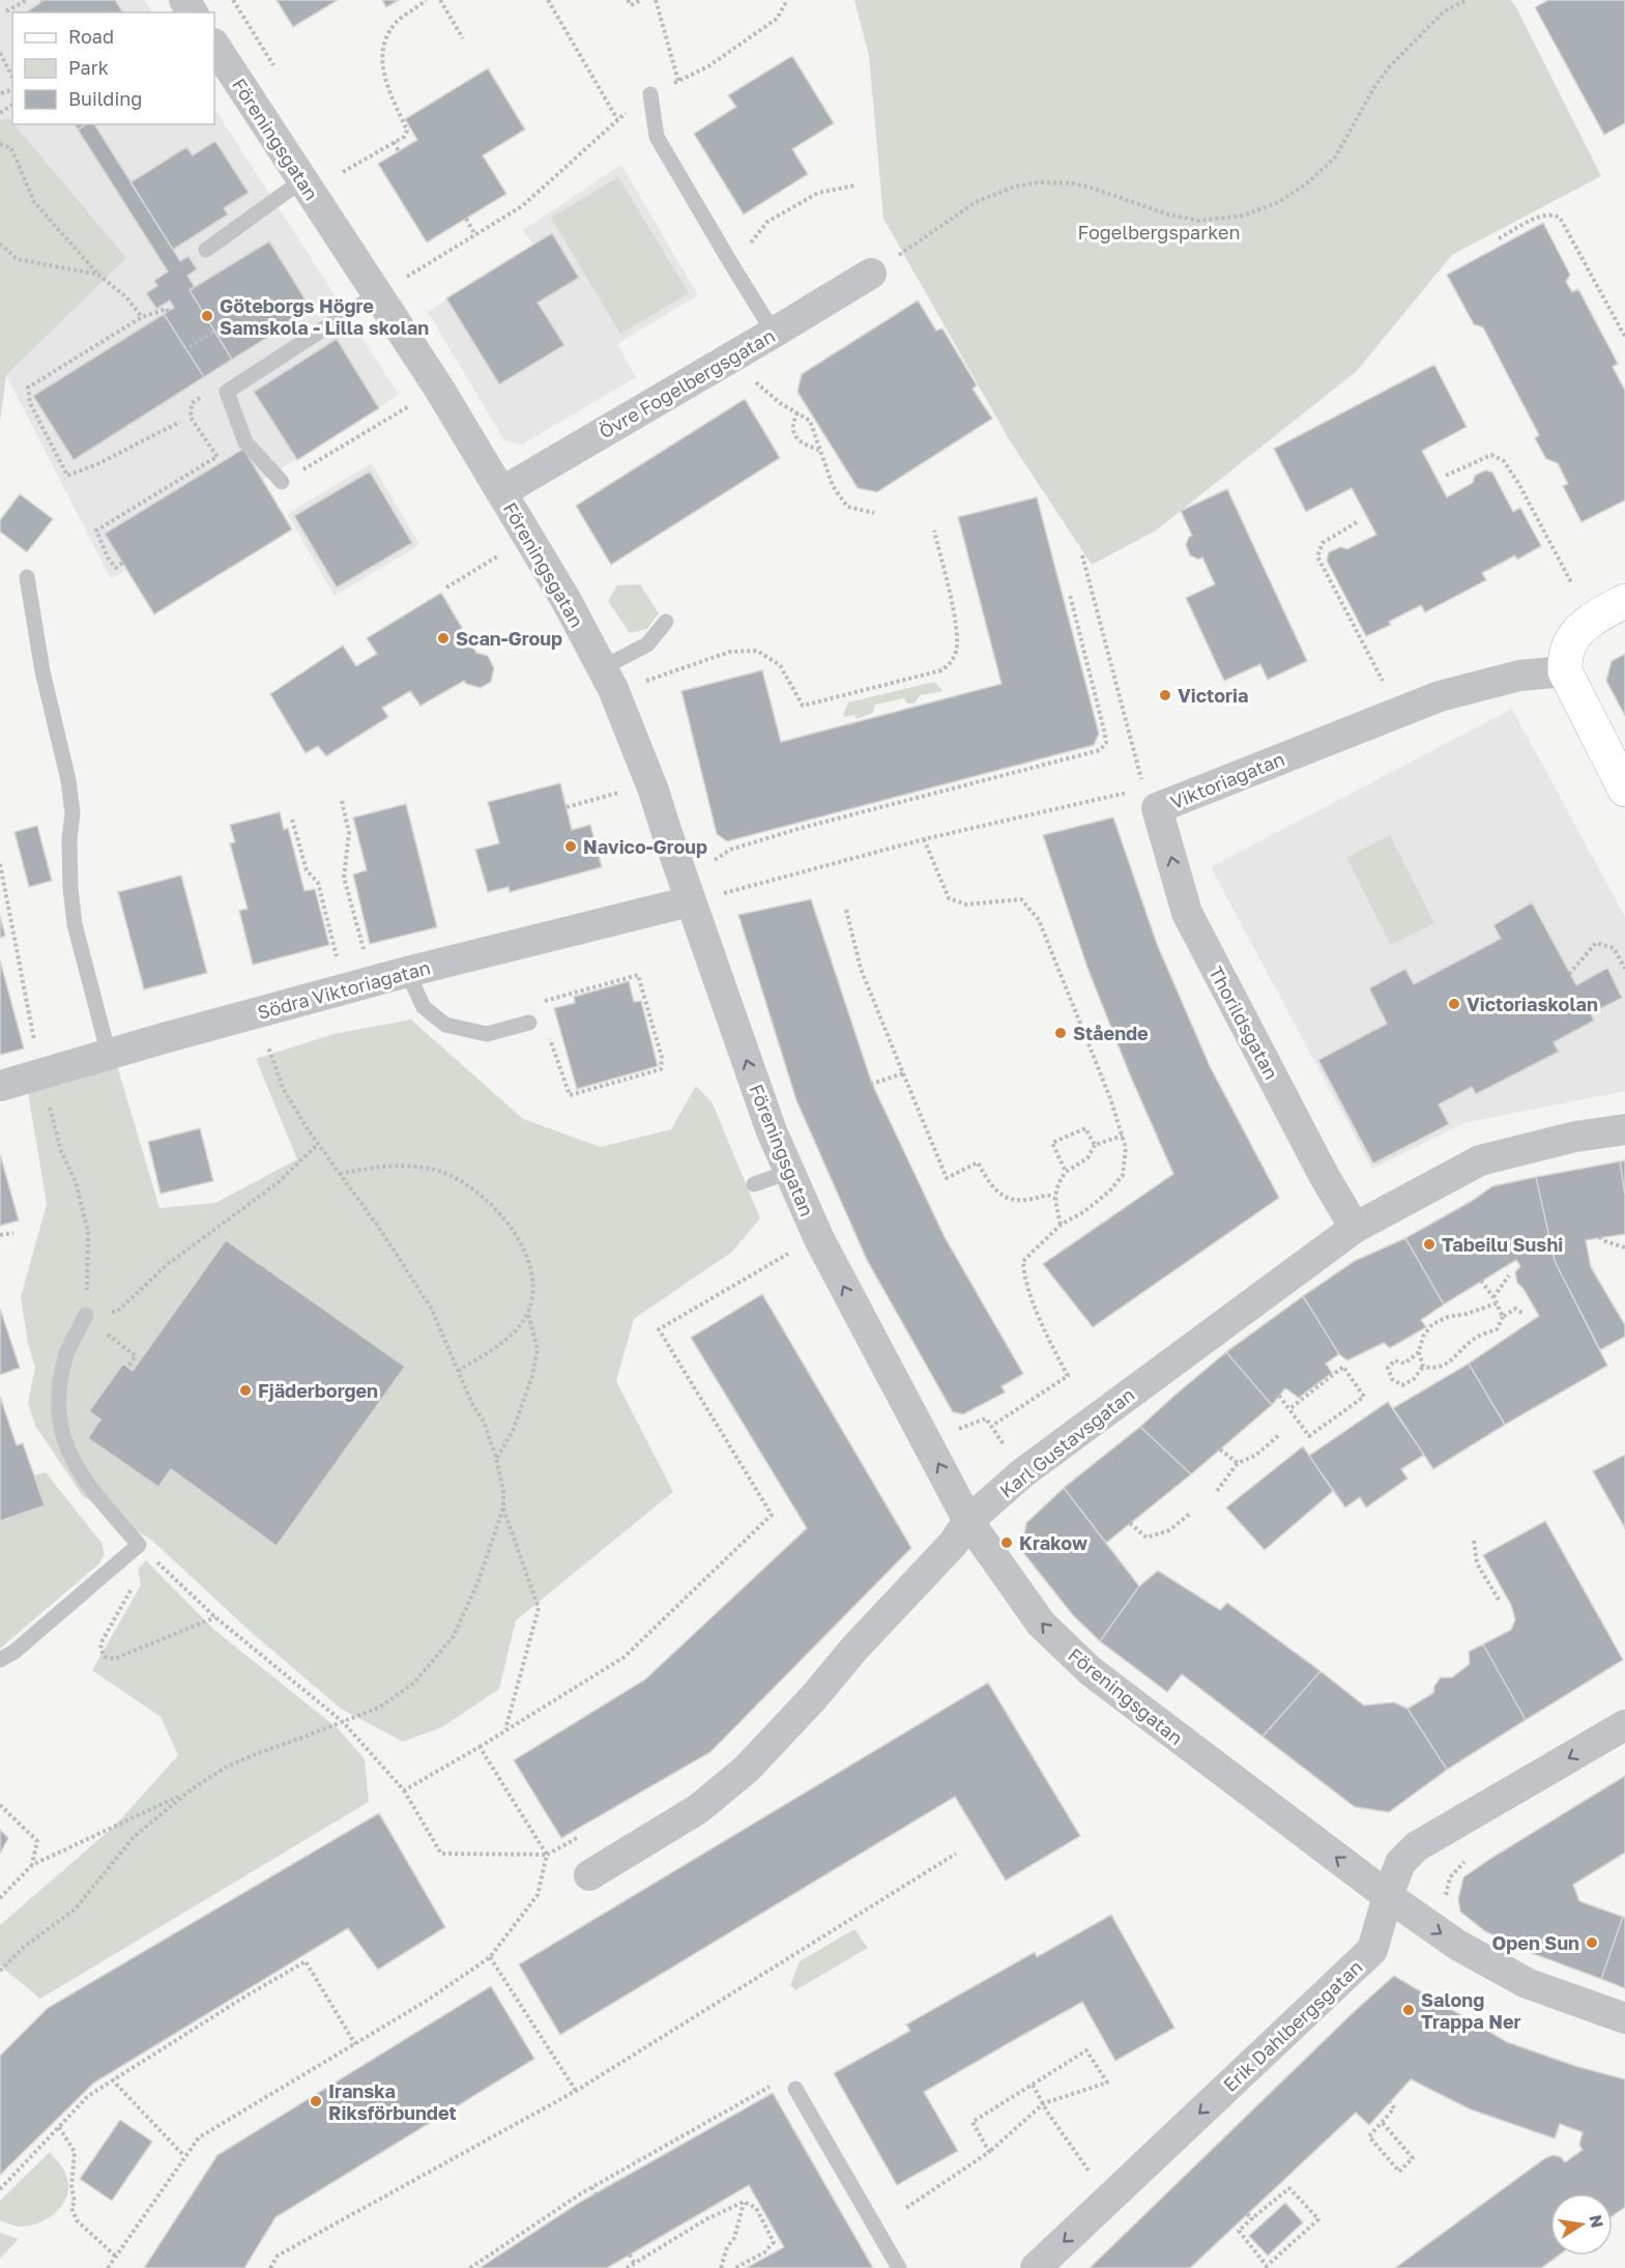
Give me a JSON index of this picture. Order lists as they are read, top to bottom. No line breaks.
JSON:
{"streets":{"street":["Föreningsgatan","Övre Fogelbergsgatan","Viktoriagatan","Södra Viktoriagatan","Thorildsgatan","Karl Gustavsgatan","Erik Dahlbergsgatan"]},"crossings":[["Föreningsgatan","Övre Fogelbergsgatan"],["Föreningsgatan","Viktoriagatan"],["Föreningsgatan","Södra Viktoriagatan"],["Föreningsgatan","Karl Gustavsgatan"],["Föreningsgatan","Erik Dahlbergsgatan"],["Viktoriagatan","Södra Viktoriagatan"],["Viktoriagatan","Thorildsgatan"],["Thorildsgatan","Karl Gustavsgatan"]],"one_way":["Thorildsgatan","Erik Dahlbergsgatan"],"parks":["Fogelbergsparken"],"places":["Göteborgs Högre Samskola - Lilla skolan","Scan-Group","Victoria","Navico-Group","Victoriaskolan","Stående","Tabeilu Sushi","Fjäderborgen","Krakow","Open Sun","Salong Trappa Ner","Iranska Riksförbundet"],"legend":["Road","Park","Building"],"north":"right"}
